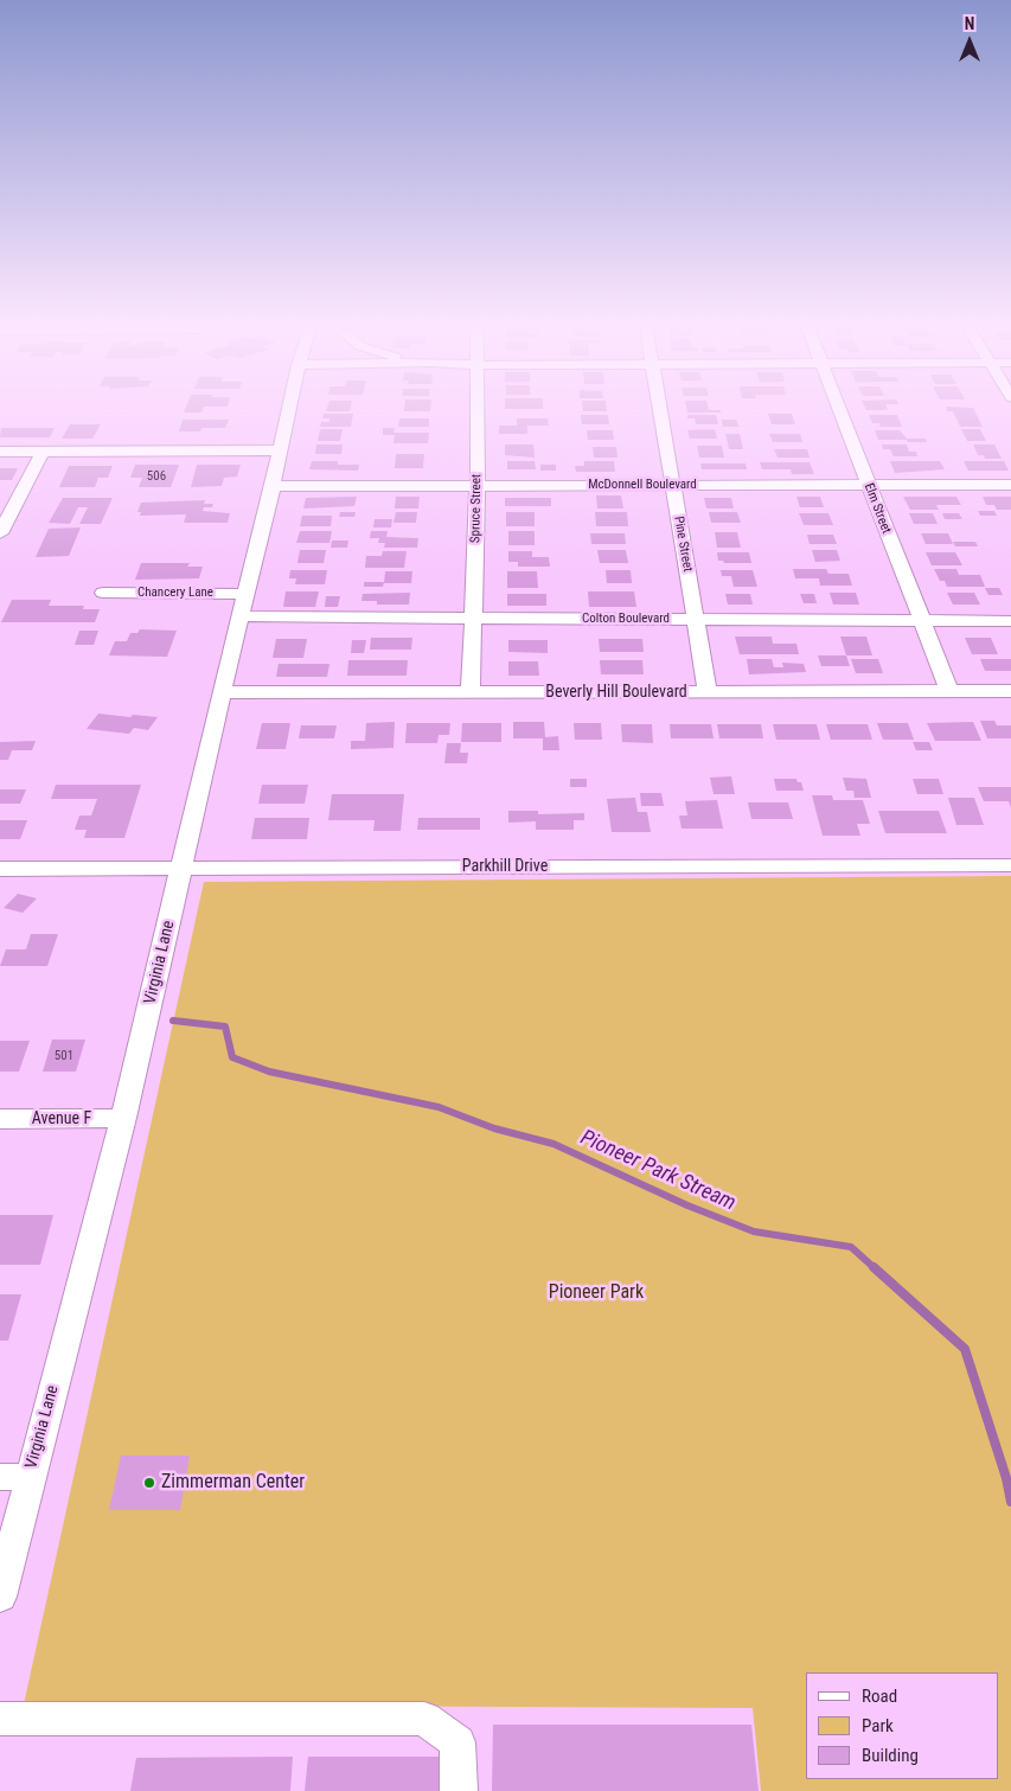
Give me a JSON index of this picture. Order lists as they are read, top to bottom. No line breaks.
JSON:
{"streets":{"street":["McDonnell Boulevard","Spruce Street","Elm Street","Pine Street","Chancery Lane","Colton Boulevard","Beverly Hill Boulevard","Parkhill Drive","Virginia Lane","Avenue F"]},"crossings":[["McDonnell Boulevard","Spruce Street"],["McDonnell Boulevard","Elm Street"],["McDonnell Boulevard","Pine Street"],["McDonnell Boulevard","Virginia Lane"],["Spruce Street","Colton Boulevard"],["Spruce Street","Beverly Hill Boulevard"],["Elm Street","Colton Boulevard"],["Elm Street","Beverly Hill Boulevard"],["Pine Street","Colton Boulevard"],["Pine Street","Beverly Hill Boulevard"],["Chancery Lane","Virginia Lane"],["Colton Boulevard","Virginia Lane"],["Beverly Hill Boulevard","Virginia Lane"],["Parkhill Drive","Virginia Lane"],["Virginia Lane","Avenue F"]],"water":["Pioneer Park Stream"],"parks":["Pioneer Park"],"places":["Zimmerman Center"],"house_numbers":["506","501"],"legend":["Road","Park","Building"],"north":"top"}
